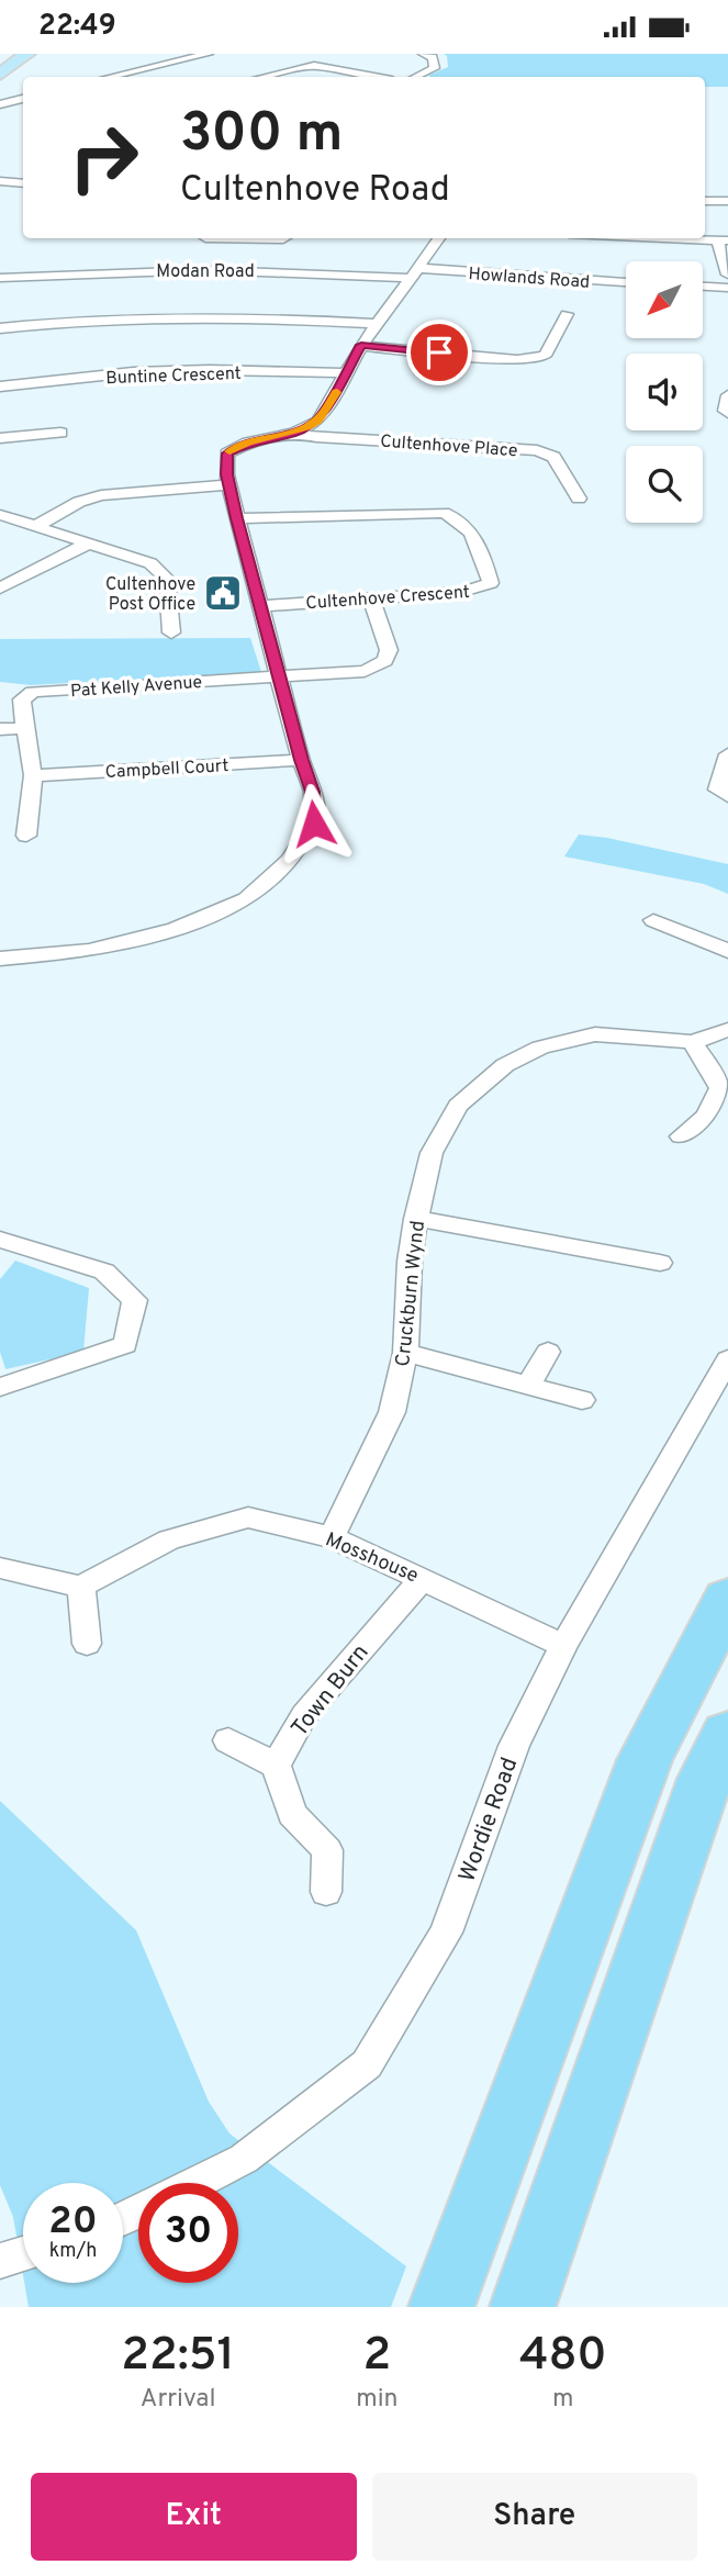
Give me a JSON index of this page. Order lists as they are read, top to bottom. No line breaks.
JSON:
{"streets":{"street":["Modan Road","Howlands Road","Buntine Crescent","Cultenhove Place","Cultenhove Crescent","Pat Kelly Avenue","Campbell Court","Cruckburn Wynd","Mosshouse","Town Burn","Wordie Road"]},"crossings":[["Modan Road","Howlands Road"],["Cruckburn Wynd","Mosshouse"],["Mosshouse","Town Burn"],["Mosshouse","Wordie Road"]],"places":{"public building":["Cultenhove Post Office"]},"north":"bottom left","page":{"status":"22:49","turn":["300 m","Cultenhove Road"],"speed":"20 km/h","limit":"30","eta":["22:51","Arrival","2","min","480","m"],"buttons":["Exit","Share"]}}
